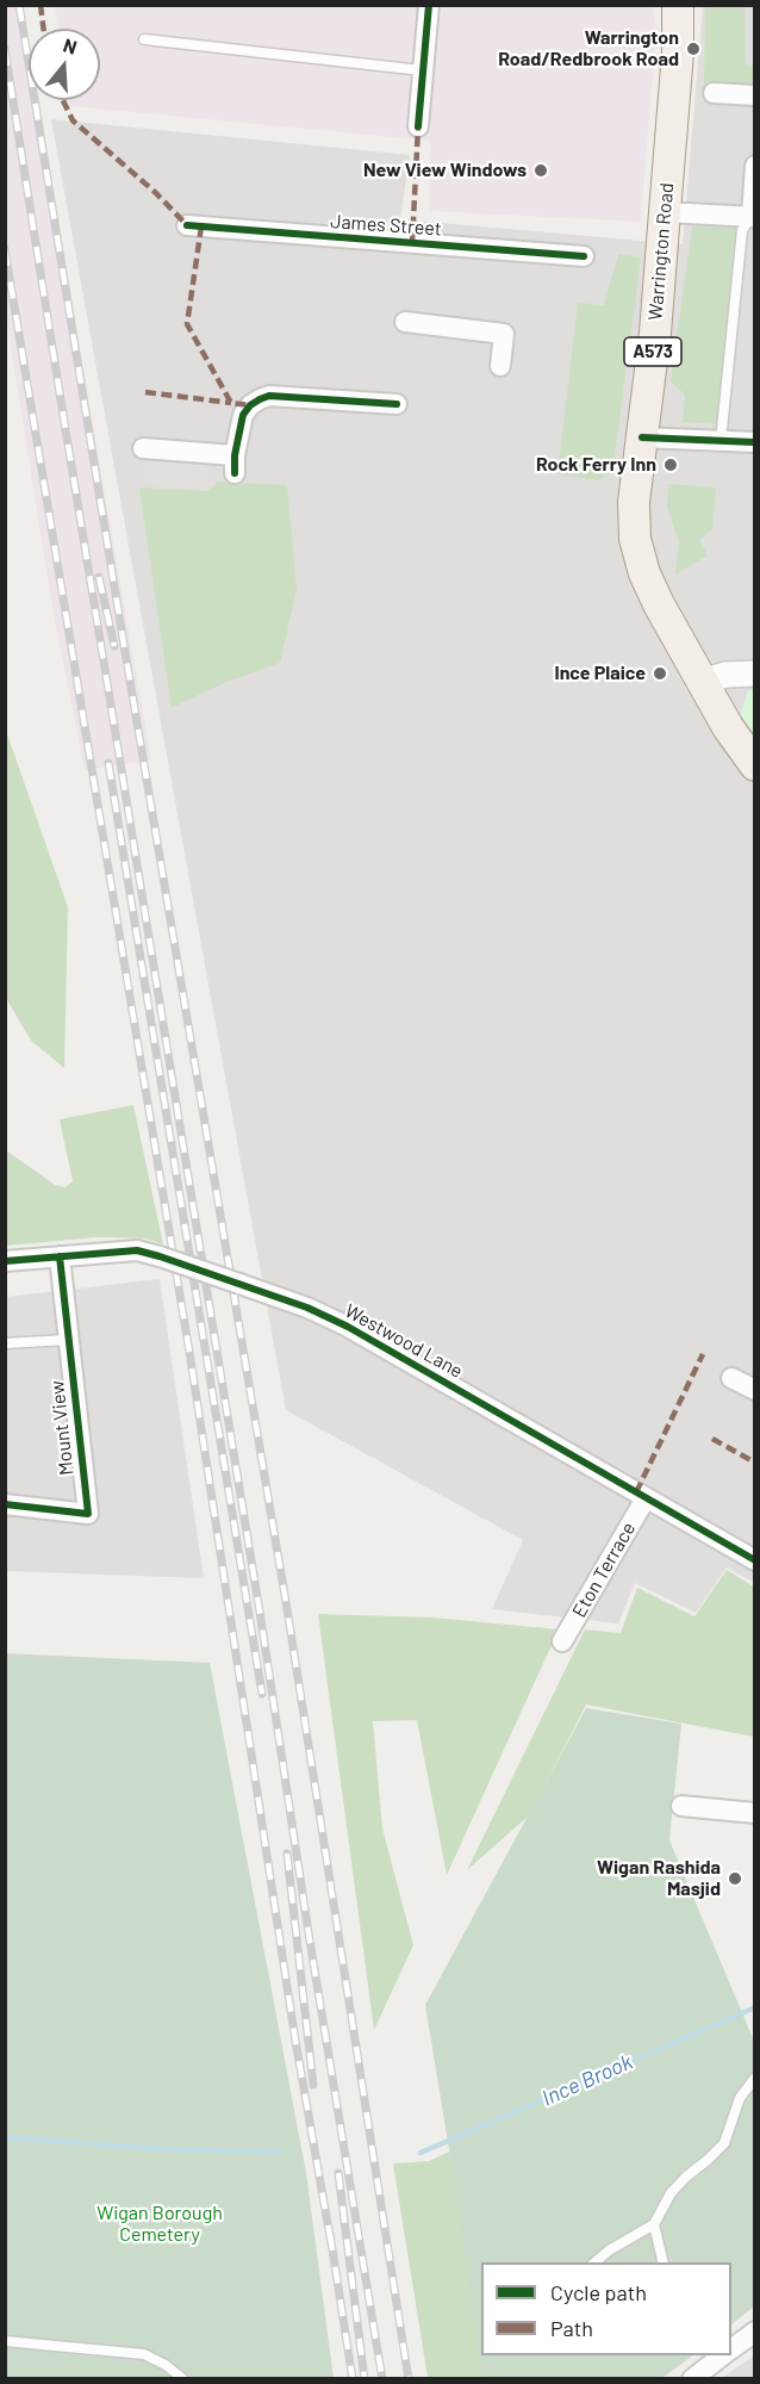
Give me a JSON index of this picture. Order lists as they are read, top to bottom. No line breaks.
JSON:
{"streets":{"main road":["Warrington Road","A573"],"street":["James Street","Westwood Lane","Mount View","Eton Terrace"]},"crossings":[["Westwood Lane","Mount View"],["Westwood Lane","Eton Terrace"]],"water":["Ince Brook"],"parks":["Wigan Borough Cemetery"],"places":["Warrington Road/Redbrook Road","New View Windows","Rock Ferry Inn","Ince Plaice","Wigan Rashida Masjid"],"legend":["Cycle path","Path"],"north":"top"}
